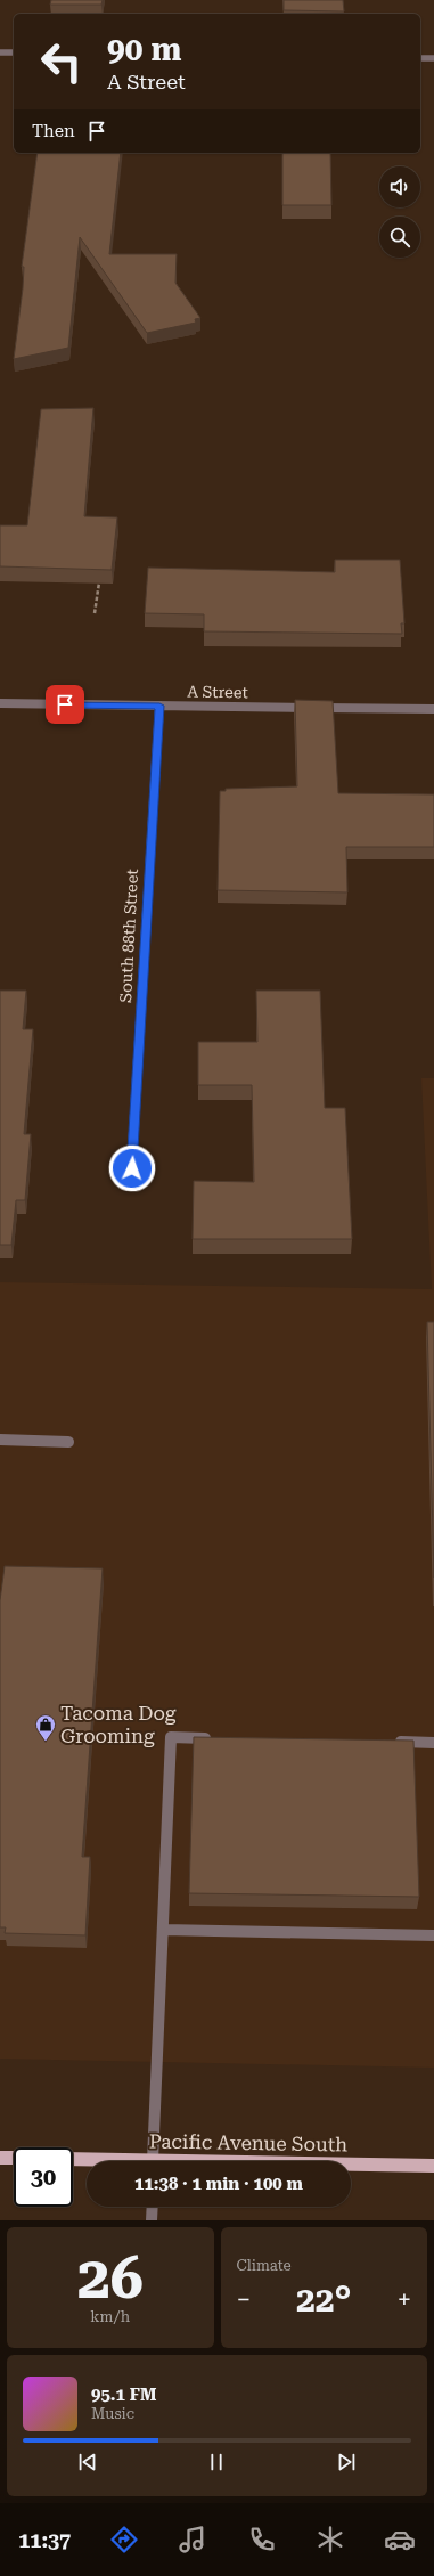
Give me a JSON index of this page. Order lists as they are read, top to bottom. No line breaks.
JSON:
{"streets":{"main road":["Pacific Avenue South"],"street":["A Street","South 88th Street"]},"crossings":[["A Street","South 88th Street"]],"places":{"shop":["Tacoma Dog Grooming"]},"page":{"turn":["90 m","A Street"],"then":"Then","limit":"30","trip":"11:38 · 1 min · 100 m","tile":[["26","km/h"],"Climate"],"heat":["−","22°","+"],"song":["95.1 FM","Music"],"tabs":"11:37"}}
